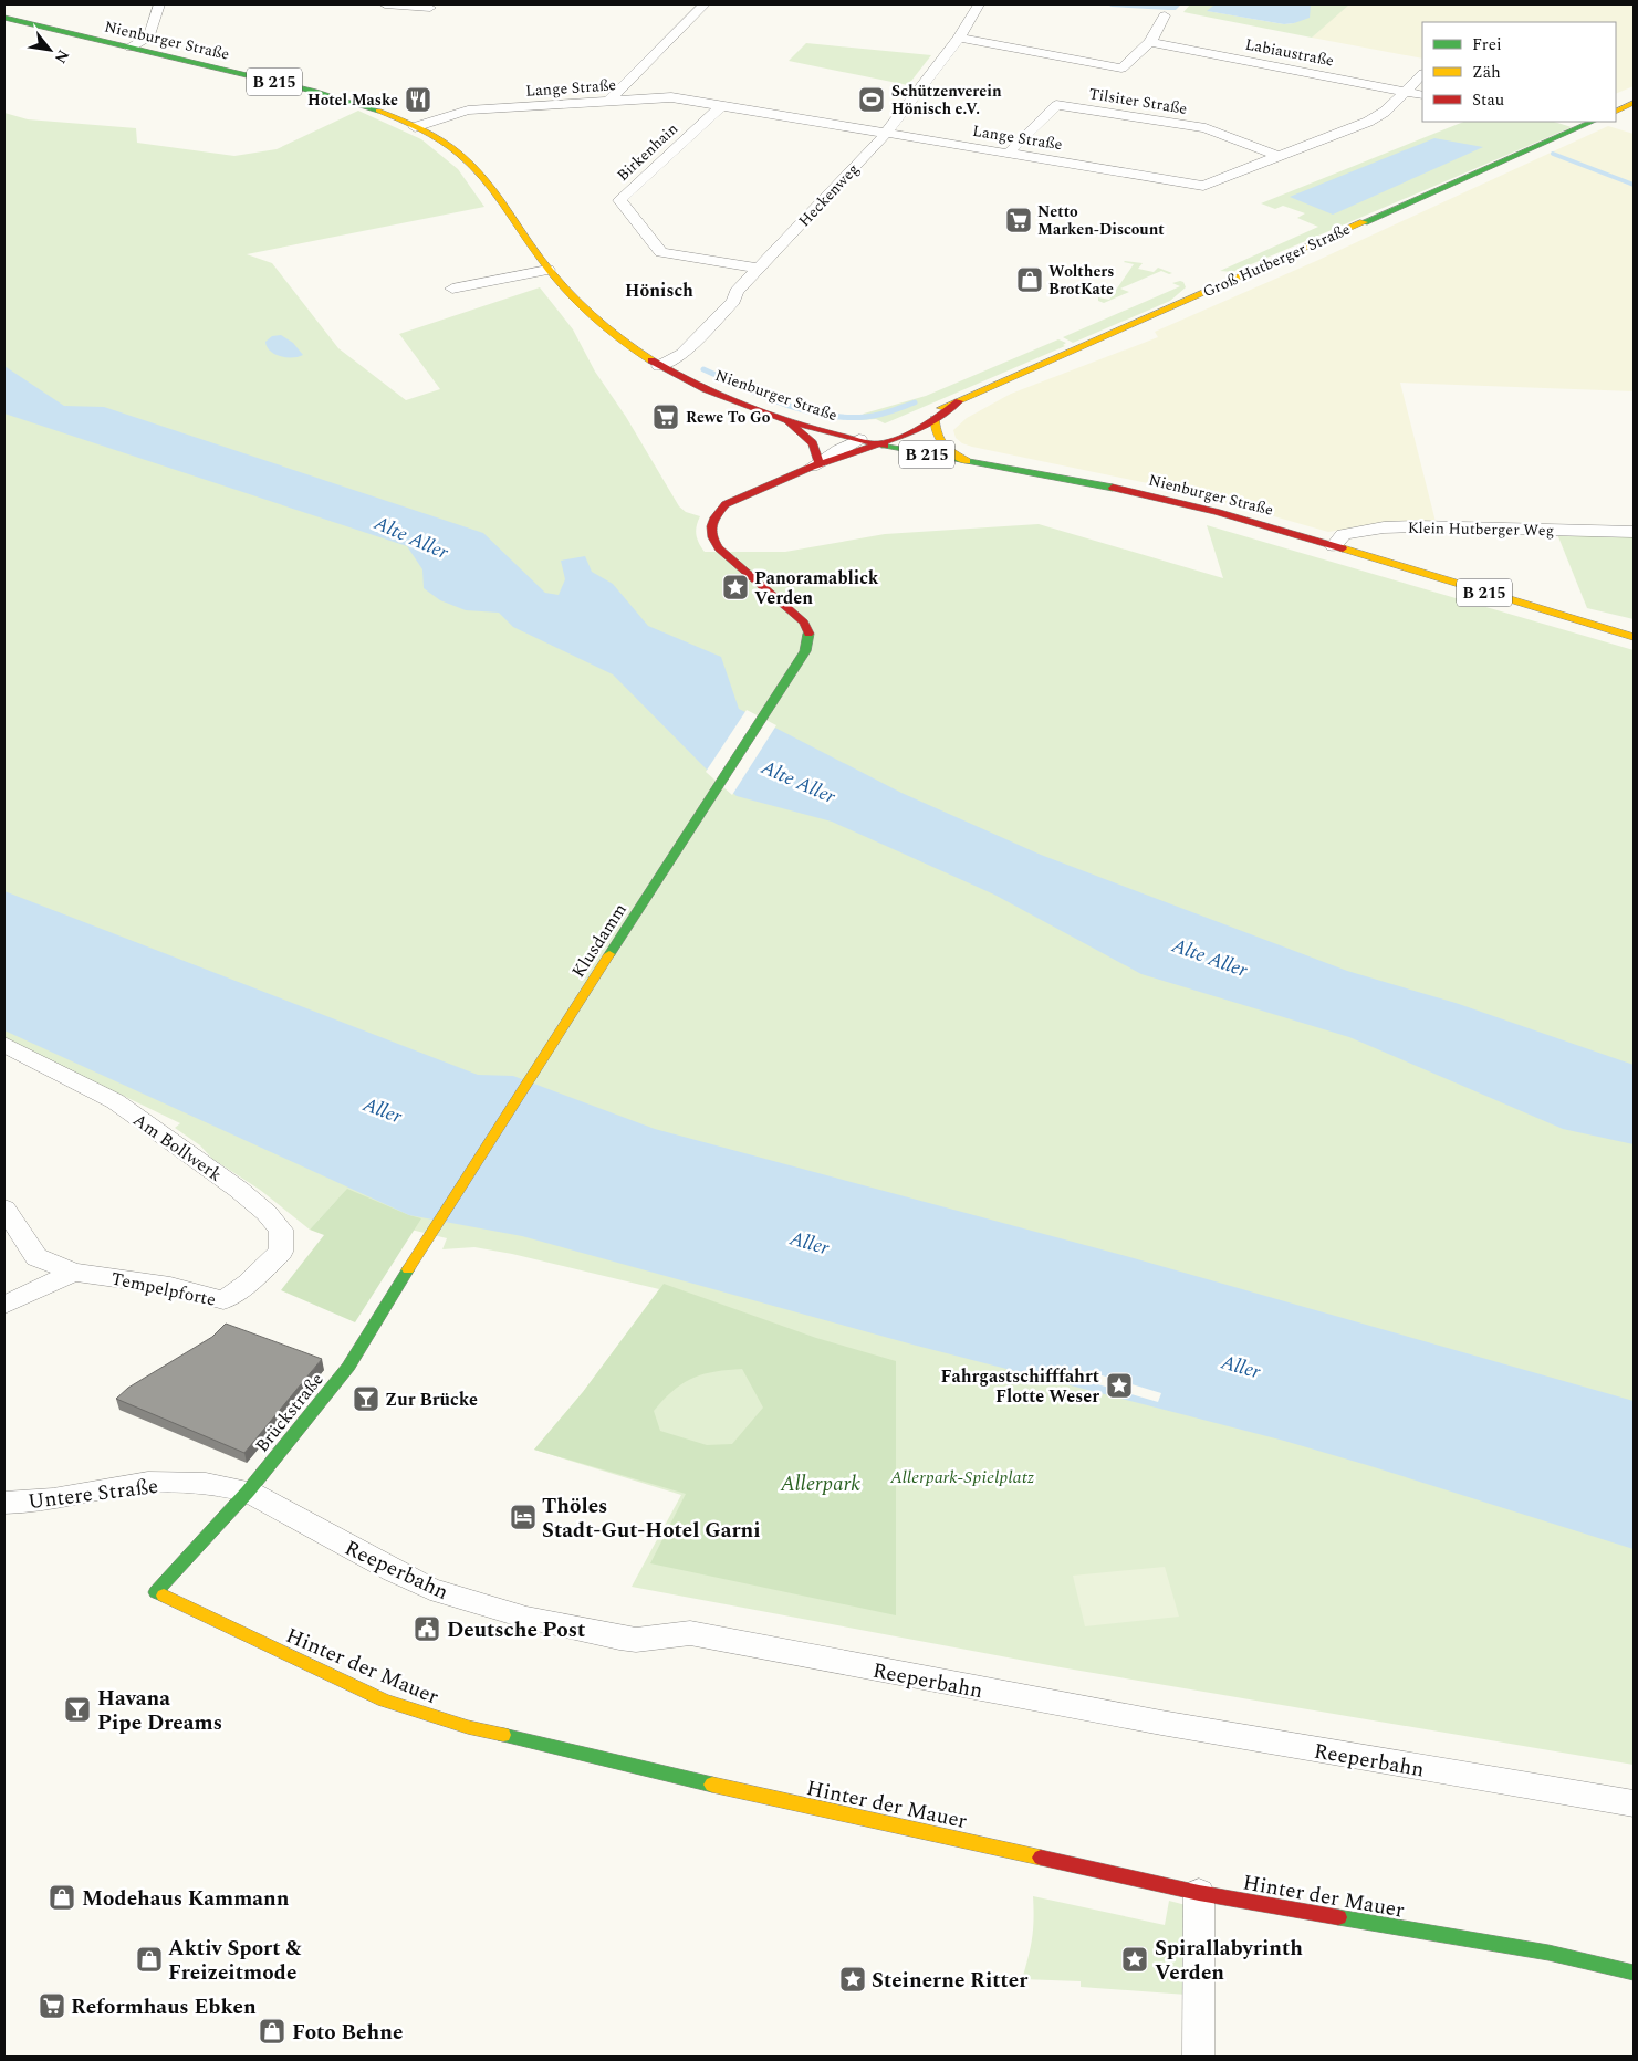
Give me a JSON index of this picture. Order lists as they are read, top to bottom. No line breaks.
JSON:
{"streets":{"main road":["Nienburger Straße","B 215","Groß Hutberger Straße","Klusdamm","Brückstraße","Hinter der Mauer"],"street":["Labiaustraße","Lange Straße","Tilsiter Straße","Birkenhain","Heckenweg","Klein Hutberger Weg","Am Bollwerk","Tempelpforte","Untere Straße","Reeperbahn"]},"crossings":[["Nienburger Straße","Lange Straße"],["Nienburger Straße","Heckenweg"],["Nienburger Straße","Groß Hutberger Straße"],["Nienburger Straße","Klein Hutberger Weg"],["Labiaustraße","Lange Straße"],["Lange Straße","Tilsiter Straße"],["Lange Straße","Birkenhain"],["Lange Straße","Heckenweg"],["Birkenhain","Heckenweg"],["Groß Hutberger Straße","Klusdamm"],["Klusdamm","Brückstraße"],["Am Bollwerk","Tempelpforte"],["Brückstraße","Untere Straße"],["Brückstraße","Reeperbahn"],["Brückstraße","Hinter der Mauer"],["Untere Straße","Reeperbahn"]],"districts":["Hönisch"],"water":["Alte Aller","Aller"],"parks":["Allerpark-Spielplatz","Allerpark"],"places":{"restaurant":["Hotel Maske"],"sports":["Schützenverein Hönisch e.V."],"supermarket":["Netto Marken-Discount","Rewe To Go","Reformhaus Ebken"],"shop":["Wolthers BrotKate","Modehaus Kammann","Aktiv Sport & Freizeitmode","Foto Behne"],"place":["Panoramablick Verden","Fahrgastschifffahrt Flotte Weser","Spirallabyrinth Verden","Steinerne Ritter"],"bar":["Zur Brücke","Havana Pipe Dreams"],"hotel":["Thöles Stadt-Gut-Hotel Garni"],"public building":["Deutsche Post"]},"legend":["Frei","Zäh","Stau"],"north":"bottom right"}
